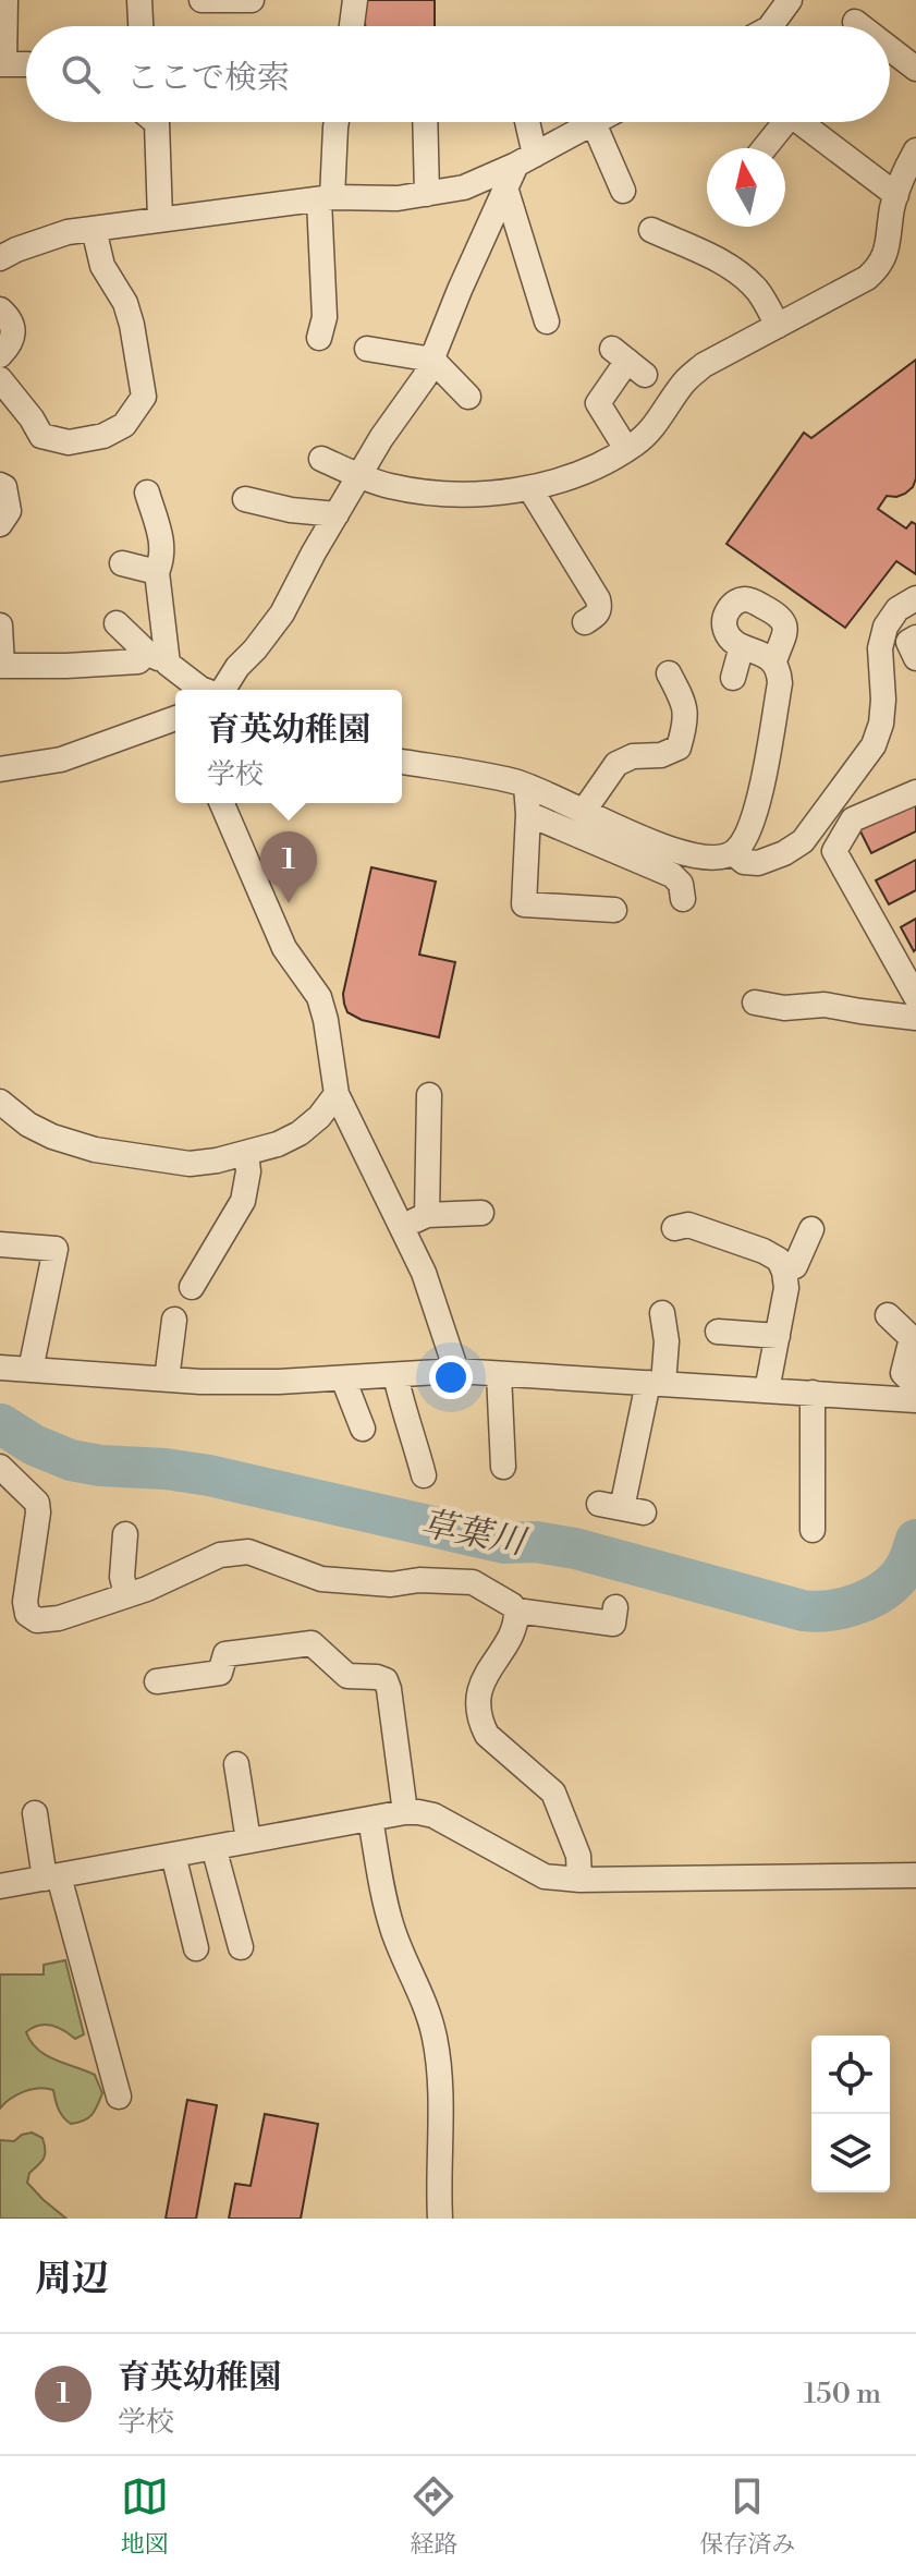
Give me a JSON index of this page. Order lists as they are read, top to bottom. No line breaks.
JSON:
{"water":["草葉川"],"north":"top","page":{"search":"ここで検索","popup":["育英幼稚園","学校"],"pins":"1","heading":"周辺","list":[{"mark":"1","name":"育英幼稚園","note":"学校","value":"150 m"}],"nav":["地図","経路","保存済み"]}}
